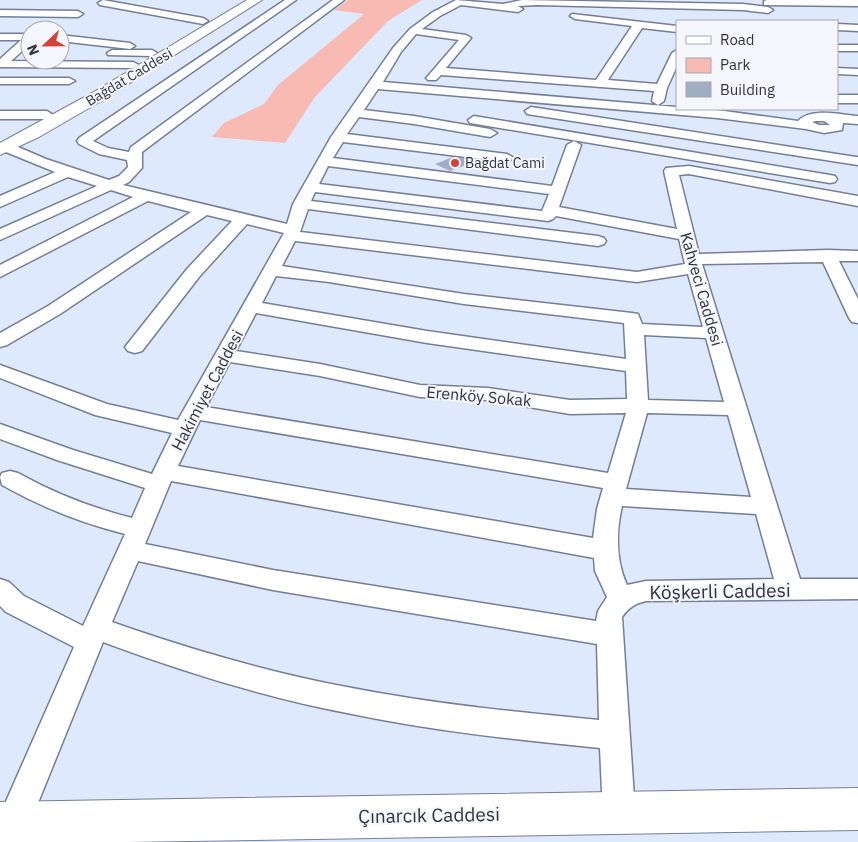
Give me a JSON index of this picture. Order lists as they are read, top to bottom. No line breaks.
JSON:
{"streets":{"main road":["Bağdat Caddesi","Çınarcık Caddesi"],"street":["Kahveci Caddesi","Hakimiyet Caddesi","Erenköy Sokak","Köşkerli Caddesi"]},"crossings":[["Kahveci Caddesi","Erenköy Sokak"],["Kahveci Caddesi","Köşkerli Caddesi"],["Hakimiyet Caddesi","Erenköy Sokak"],["Hakimiyet Caddesi","Çınarcık Caddesi"]],"places":["Bağdat Cami"],"legend":["Road","Park","Building"],"north":"left"}
